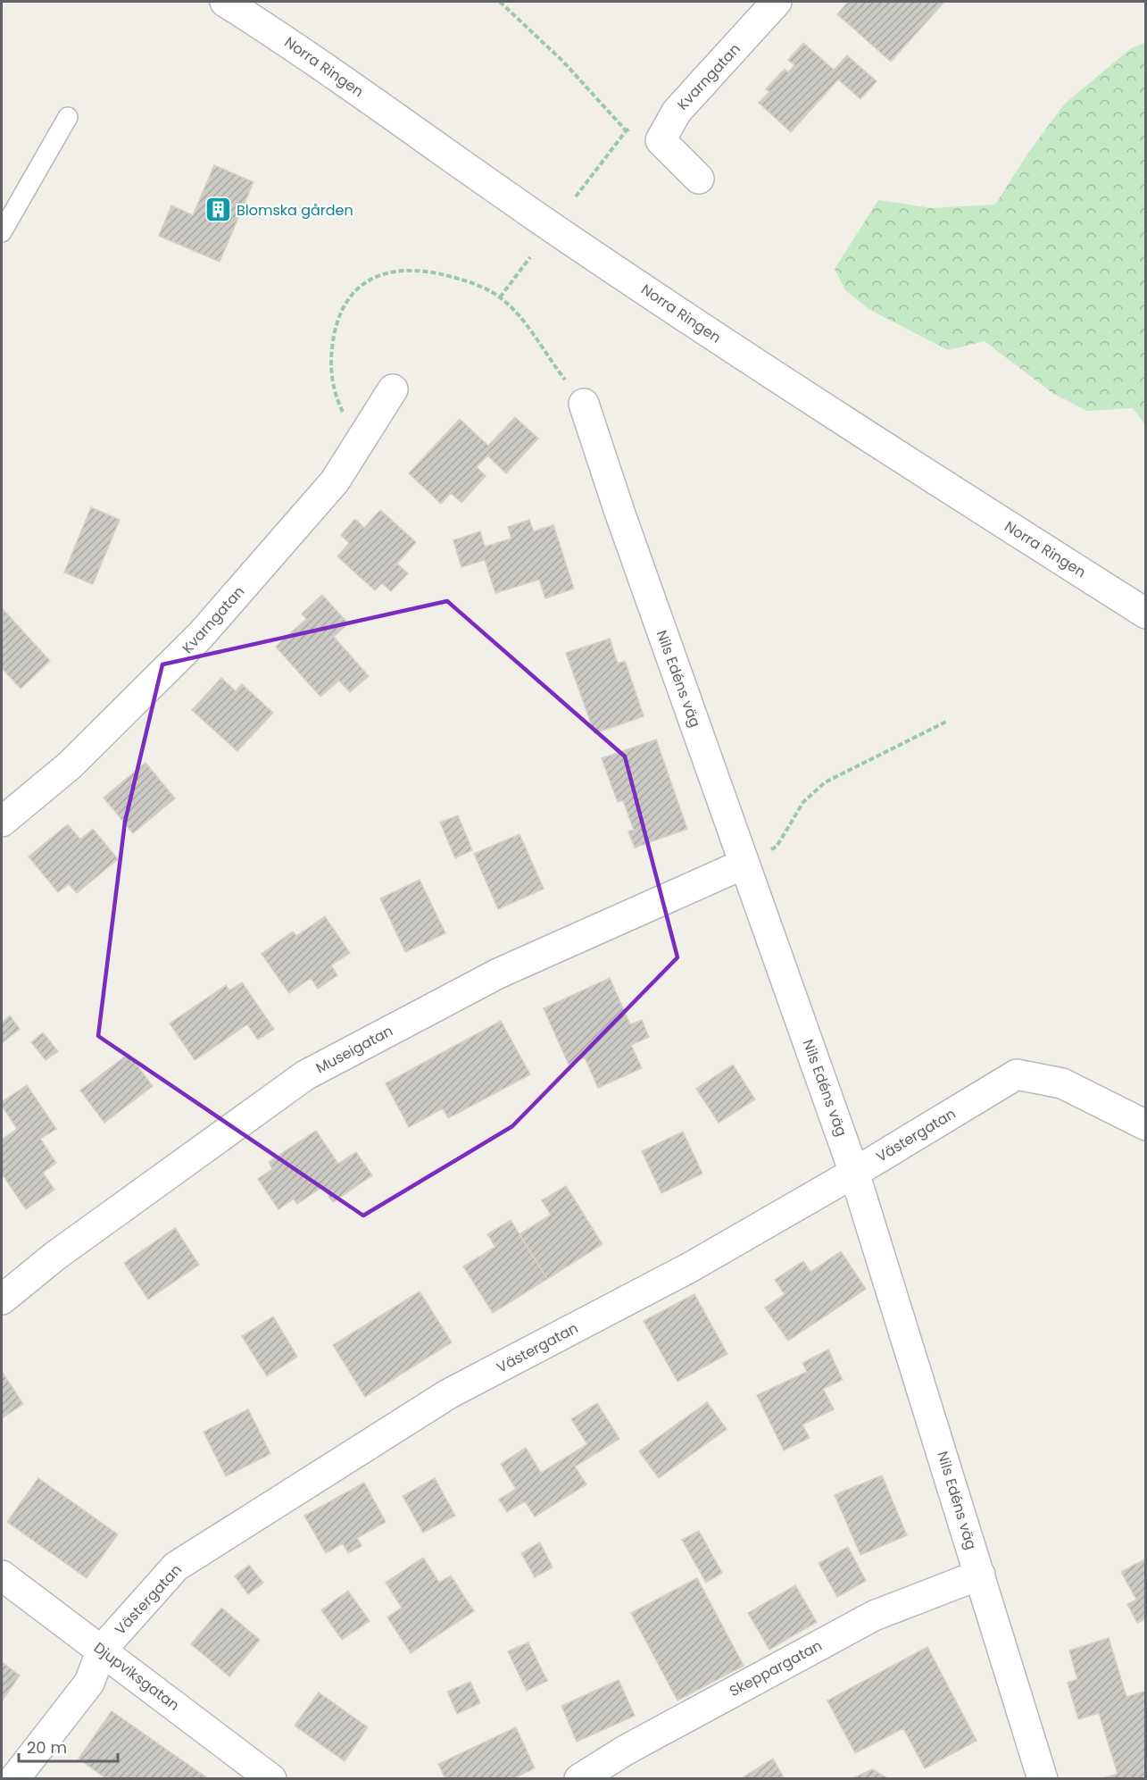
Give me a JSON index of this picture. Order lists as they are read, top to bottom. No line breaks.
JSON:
{"streets":{"street":["Norra Ringen","Kvarngatan","Nils Edéns väg","Museigatan","Västergatan","Skeppargatan","Djupviksgatan"]},"crossings":[["Nils Edéns väg","Museigatan"],["Nils Edéns väg","Västergatan"],["Nils Edéns väg","Skeppargatan"],["Västergatan","Djupviksgatan"]],"places":{"building":["Blomska gården"]},"scale_bar":"20 m"}
